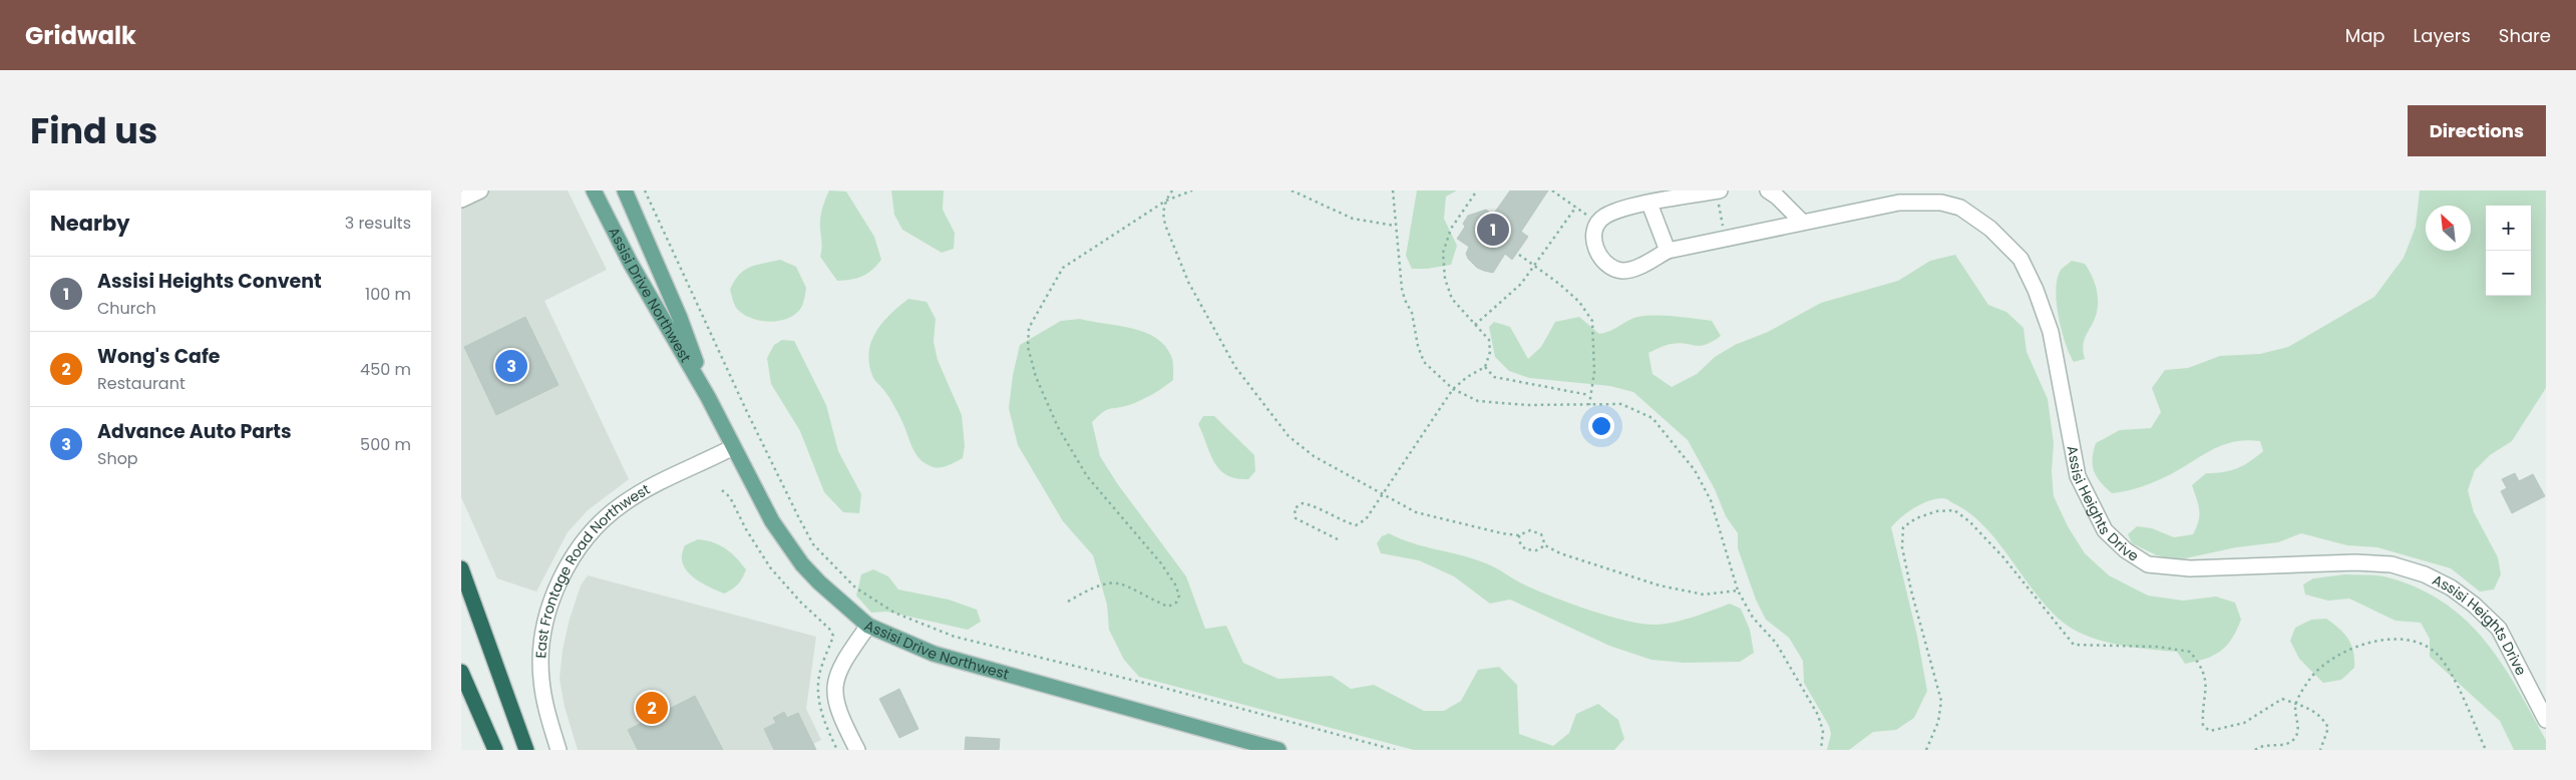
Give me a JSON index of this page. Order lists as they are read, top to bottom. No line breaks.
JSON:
{"streets":{"main road":["Assisi Drive Northwest"],"street":["Assisi Heights Drive","East Frontage Road Northwest"]},"crossings":[["Assisi Drive Northwest","East Frontage Road Northwest"]],"north":"top left","page":{"header":"Gridwalk","nav":["Map","Layers","Share"],"title":"Find us","buttons":"Directions","heading":["Nearby","3 results"],"map_buttons":["+","−"],"pins":["1","3","2"],"list":[{"mark":"1","name":"Assisi Heights Convent","note":"Church","value":"100 m"},{"mark":"2","name":"Wong's Cafe","note":"Restaurant","value":"450 m"},{"mark":"3","name":"Advance Auto Parts","note":"Shop","value":"500 m"}]}}
